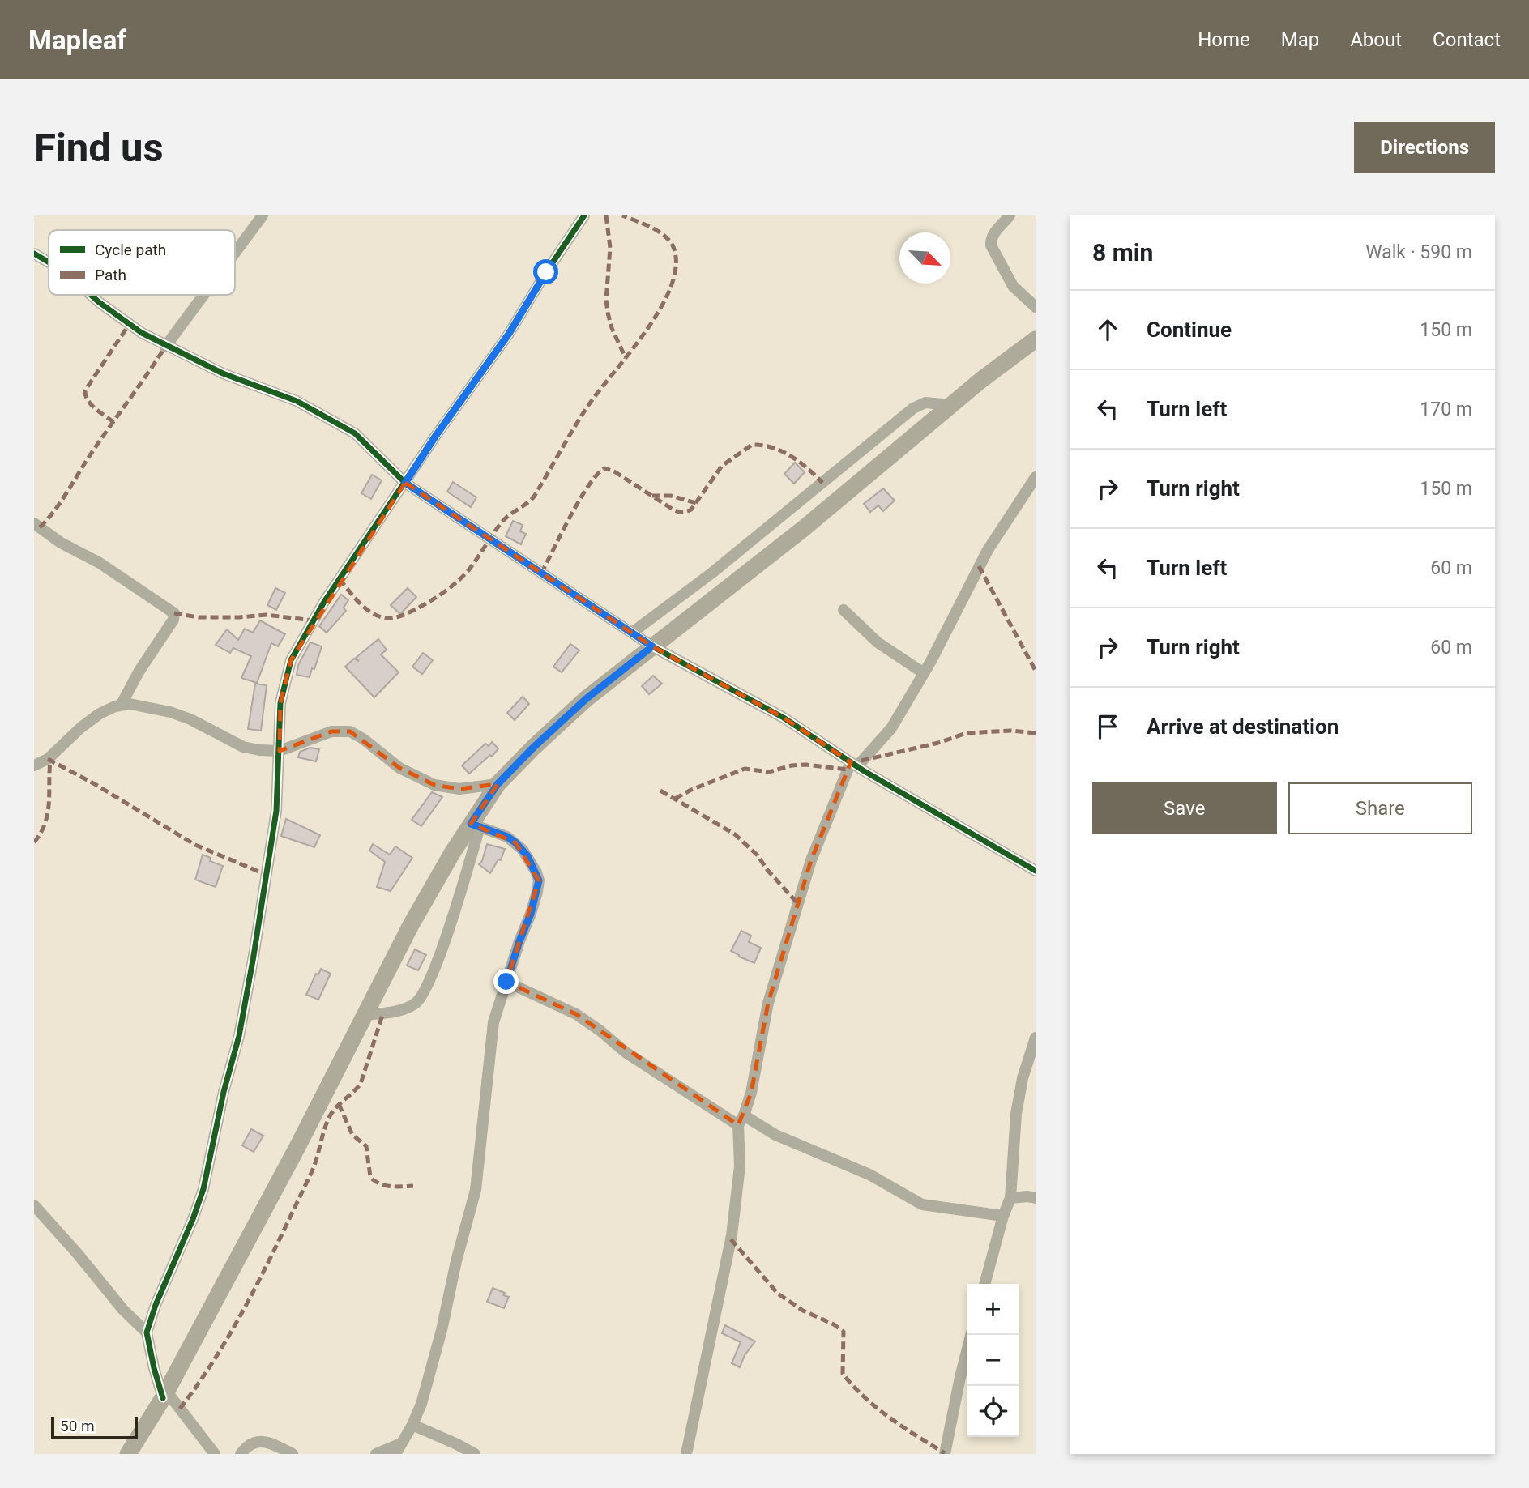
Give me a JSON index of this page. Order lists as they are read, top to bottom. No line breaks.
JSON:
{"legend":["Cycle path","Path"],"scale_bar":"50 m","north":"bottom right","page":{"header":"Mapleaf","nav":["Home","Map","About","Contact"],"buttons":["Directions",["Save","Share"]],"title":"Find us","heading":["8 min","Walk · 590 m"],"list":[["Continue","150 m"],["Turn left","170 m"],["Turn right","150 m"],["Turn left","60 m"],["Turn right","60 m"],"Arrive at destination"],"map_buttons":["+","−"],"scale":"50 m"}}
